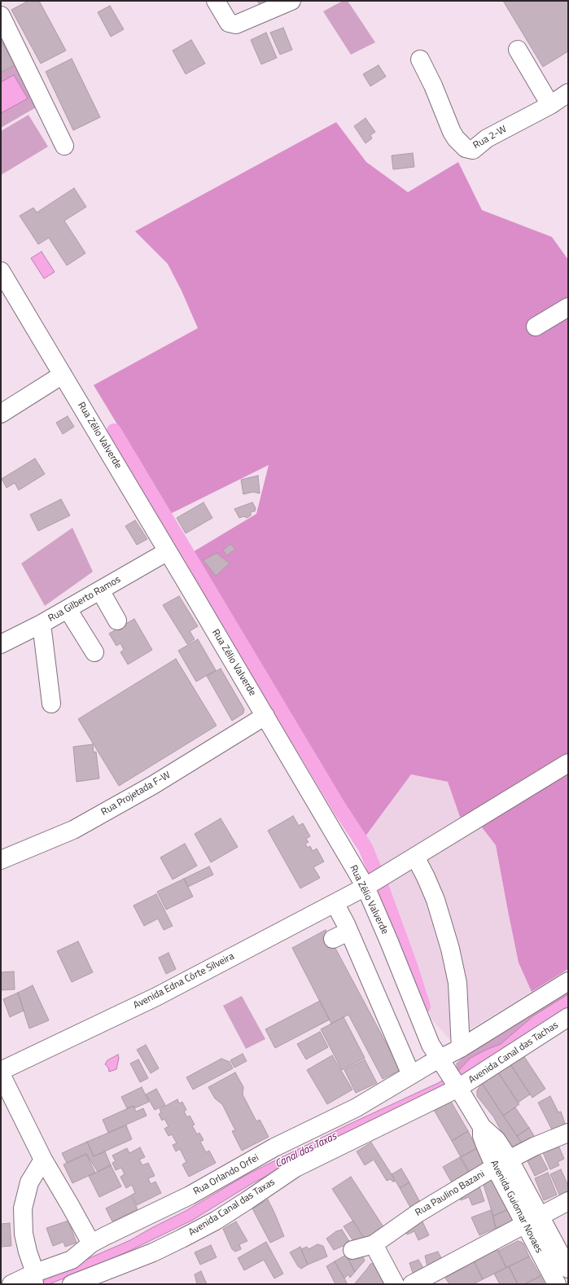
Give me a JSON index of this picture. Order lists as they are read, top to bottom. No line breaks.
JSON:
{"streets":{"street":["Rua 2-W","Rua Zélio Valverde","Rua Gilberto Ramos","Rua Projetada F-W","Avenida Edna Côrte Silveira","Avenida Canal das Tachas","Rua Orlando Orfei","Rua Paulino Bazani","Avenida Guiomar Novaes","Avenida Canal das Taxas"]},"crossings":[["Rua Zélio Valverde","Rua Gilberto Ramos"],["Rua Zélio Valverde","Rua Projetada F-W"],["Rua Zélio Valverde","Avenida Edna Côrte Silveira"],["Rua Zélio Valverde","Rua Orlando Orfei"],["Rua Zélio Valverde","Avenida Guiomar Novaes"],["Avenida Canal das Tachas","Avenida Guiomar Novaes"],["Avenida Canal das Tachas","Avenida Canal das Taxas"],["Rua Orlando Orfei","Avenida Guiomar Novaes"],["Rua Paulino Bazani","Avenida Guiomar Novaes"],["Avenida Guiomar Novaes","Avenida Canal das Taxas"]],"water":["Canal das Taxas"]}
